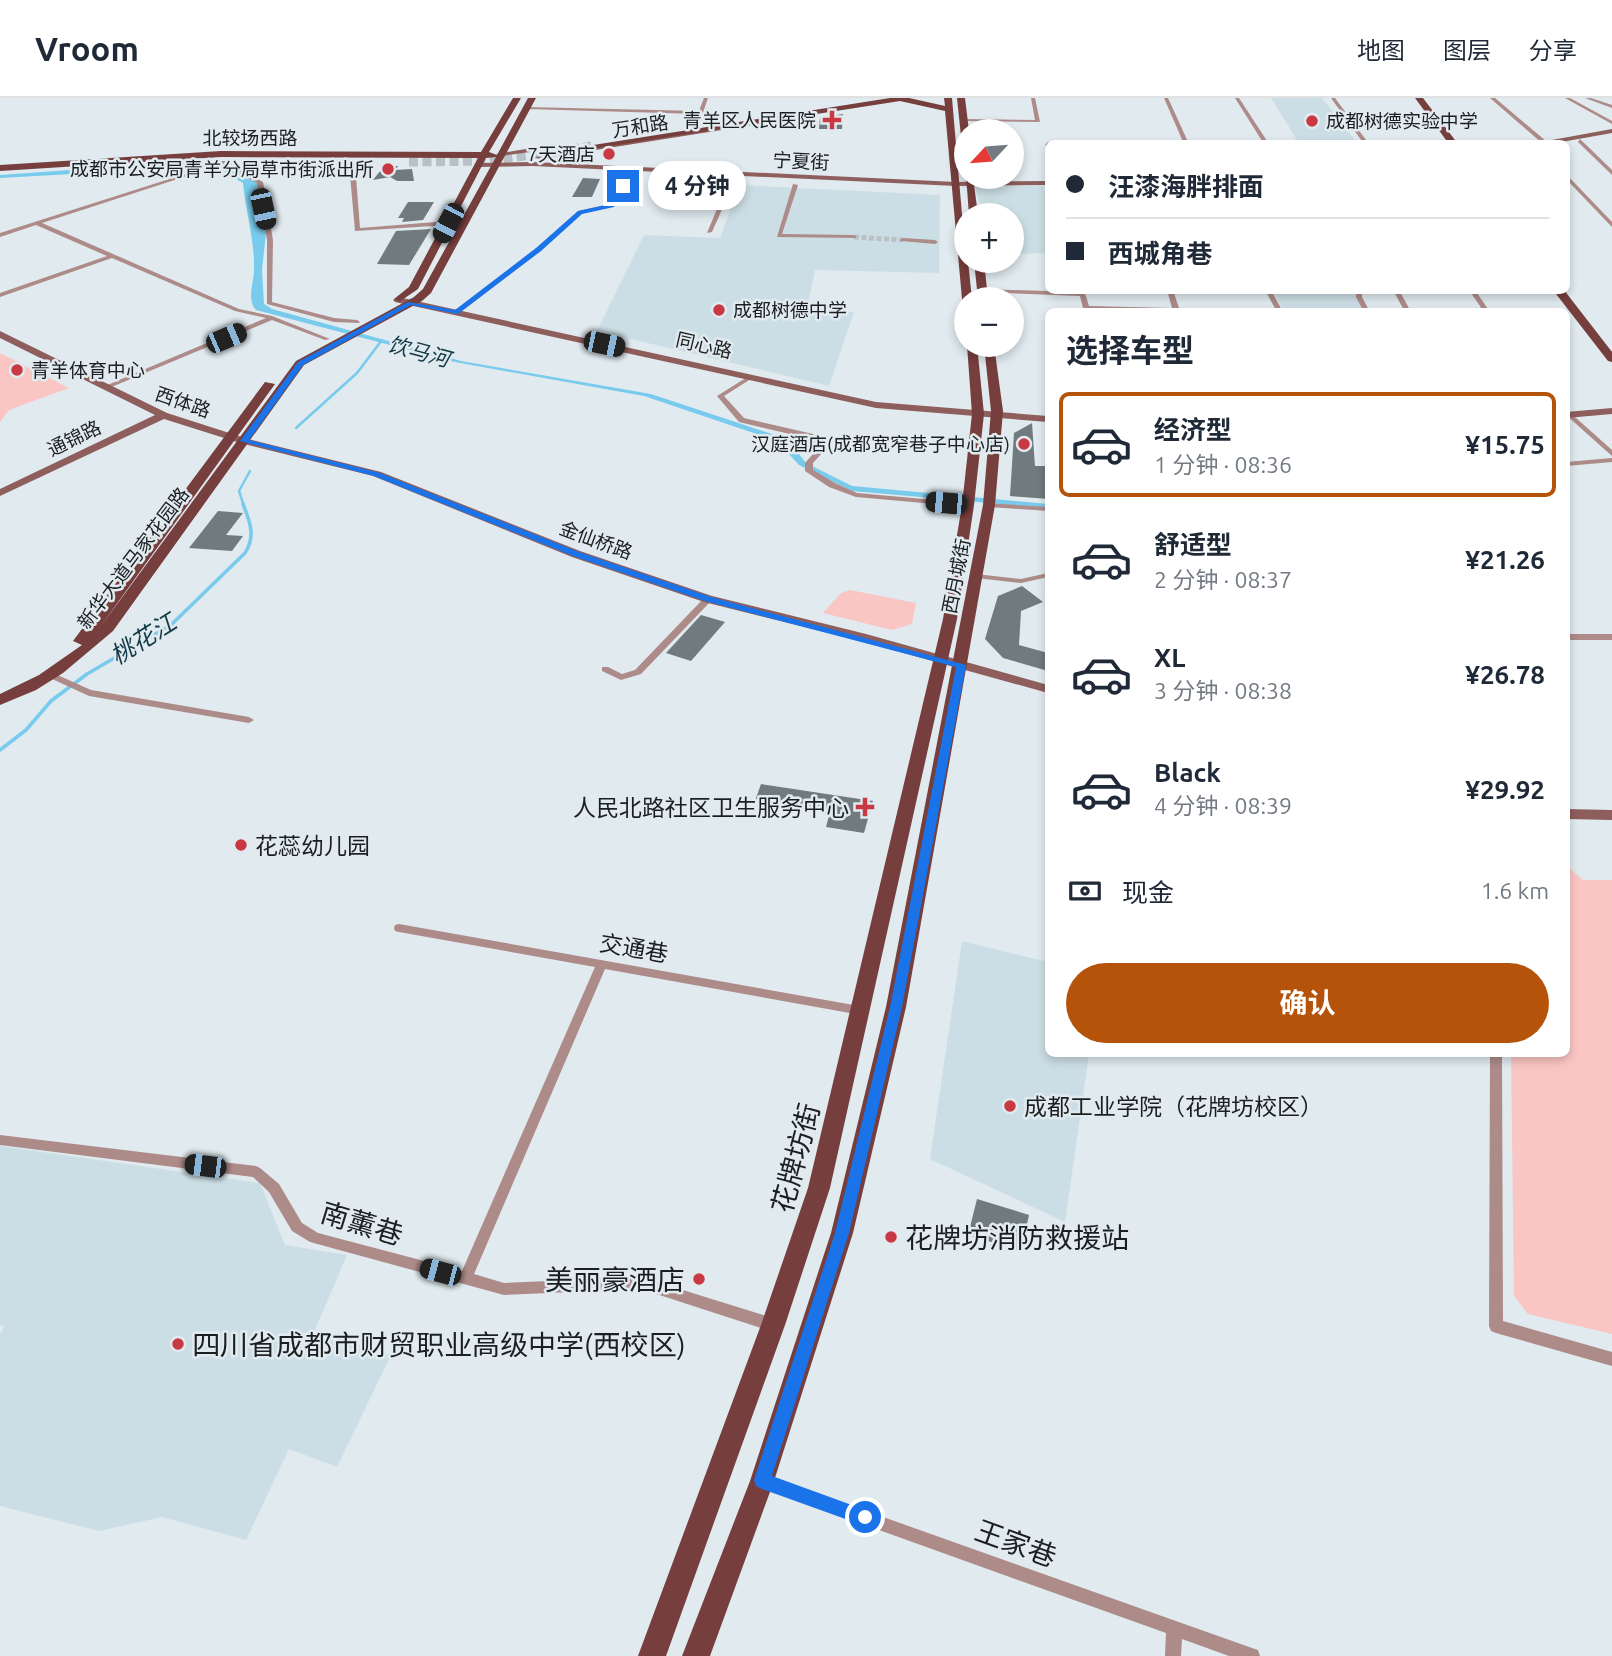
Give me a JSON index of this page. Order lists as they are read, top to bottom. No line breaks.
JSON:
{"streets":{"main road":["万和路","北较场西路","新华大道马家花园路","西月城街","花牌坊街"],"street":["宁夏街","同心路","西体路","通锦路","金仙桥路","交通巷","南薰巷","王家巷"]},"crossings":[["万和路","北较场西路"],["万和路","宁夏街"],["北较场西路","宁夏街"],["同心路","西月城街"],["西体路","通锦路"],["西体路","金仙桥路"],["西体路","新华大道马家花园路"],["金仙桥路","新华大道马家花园路"],["金仙桥路","西月城街"],["金仙桥路","花牌坊街"],["西月城街","花牌坊街"],["交通巷","花牌坊街"],["花牌坊街","南薰巷"]],"water":["饮马河","桃花江"],"places":{"health":["青羊区人民医院","人民北路社区卫生服务中心"],"other":["成都树德实验中学","7天酒店","成都市公安局青羊分局草市街派出所","成都树德中学","青羊体育中心","汉庭酒店(成都宽窄巷子中心店)","花蕊幼儿园","成都工业学院（花牌坊校区）","花牌坊消防救援站","美丽豪酒店","四川省成都市财贸职业高级中学(西校区)"]},"north":"bottom left","page":{"header":"Vroom","nav":["地图","图层","分享"],"map_buttons":["+","−"],"banner":["汪漆海胖排面","西城角巷"],"bubble":"4 分钟","heading":"选择车型","list":[{"name":"经济型","note":"1 分钟 · 08:36","value":"¥15.75"},{"name":"舒适型","note":"2 分钟 · 08:37","value":"¥21.26"},{"name":"XL","note":"3 分钟 · 08:38","value":"¥26.78"},{"name":"Black","note":"4 分钟 · 08:39","value":"¥29.92"}],"pay":["现金","1.6 km"],"buttons":"确认"}}
